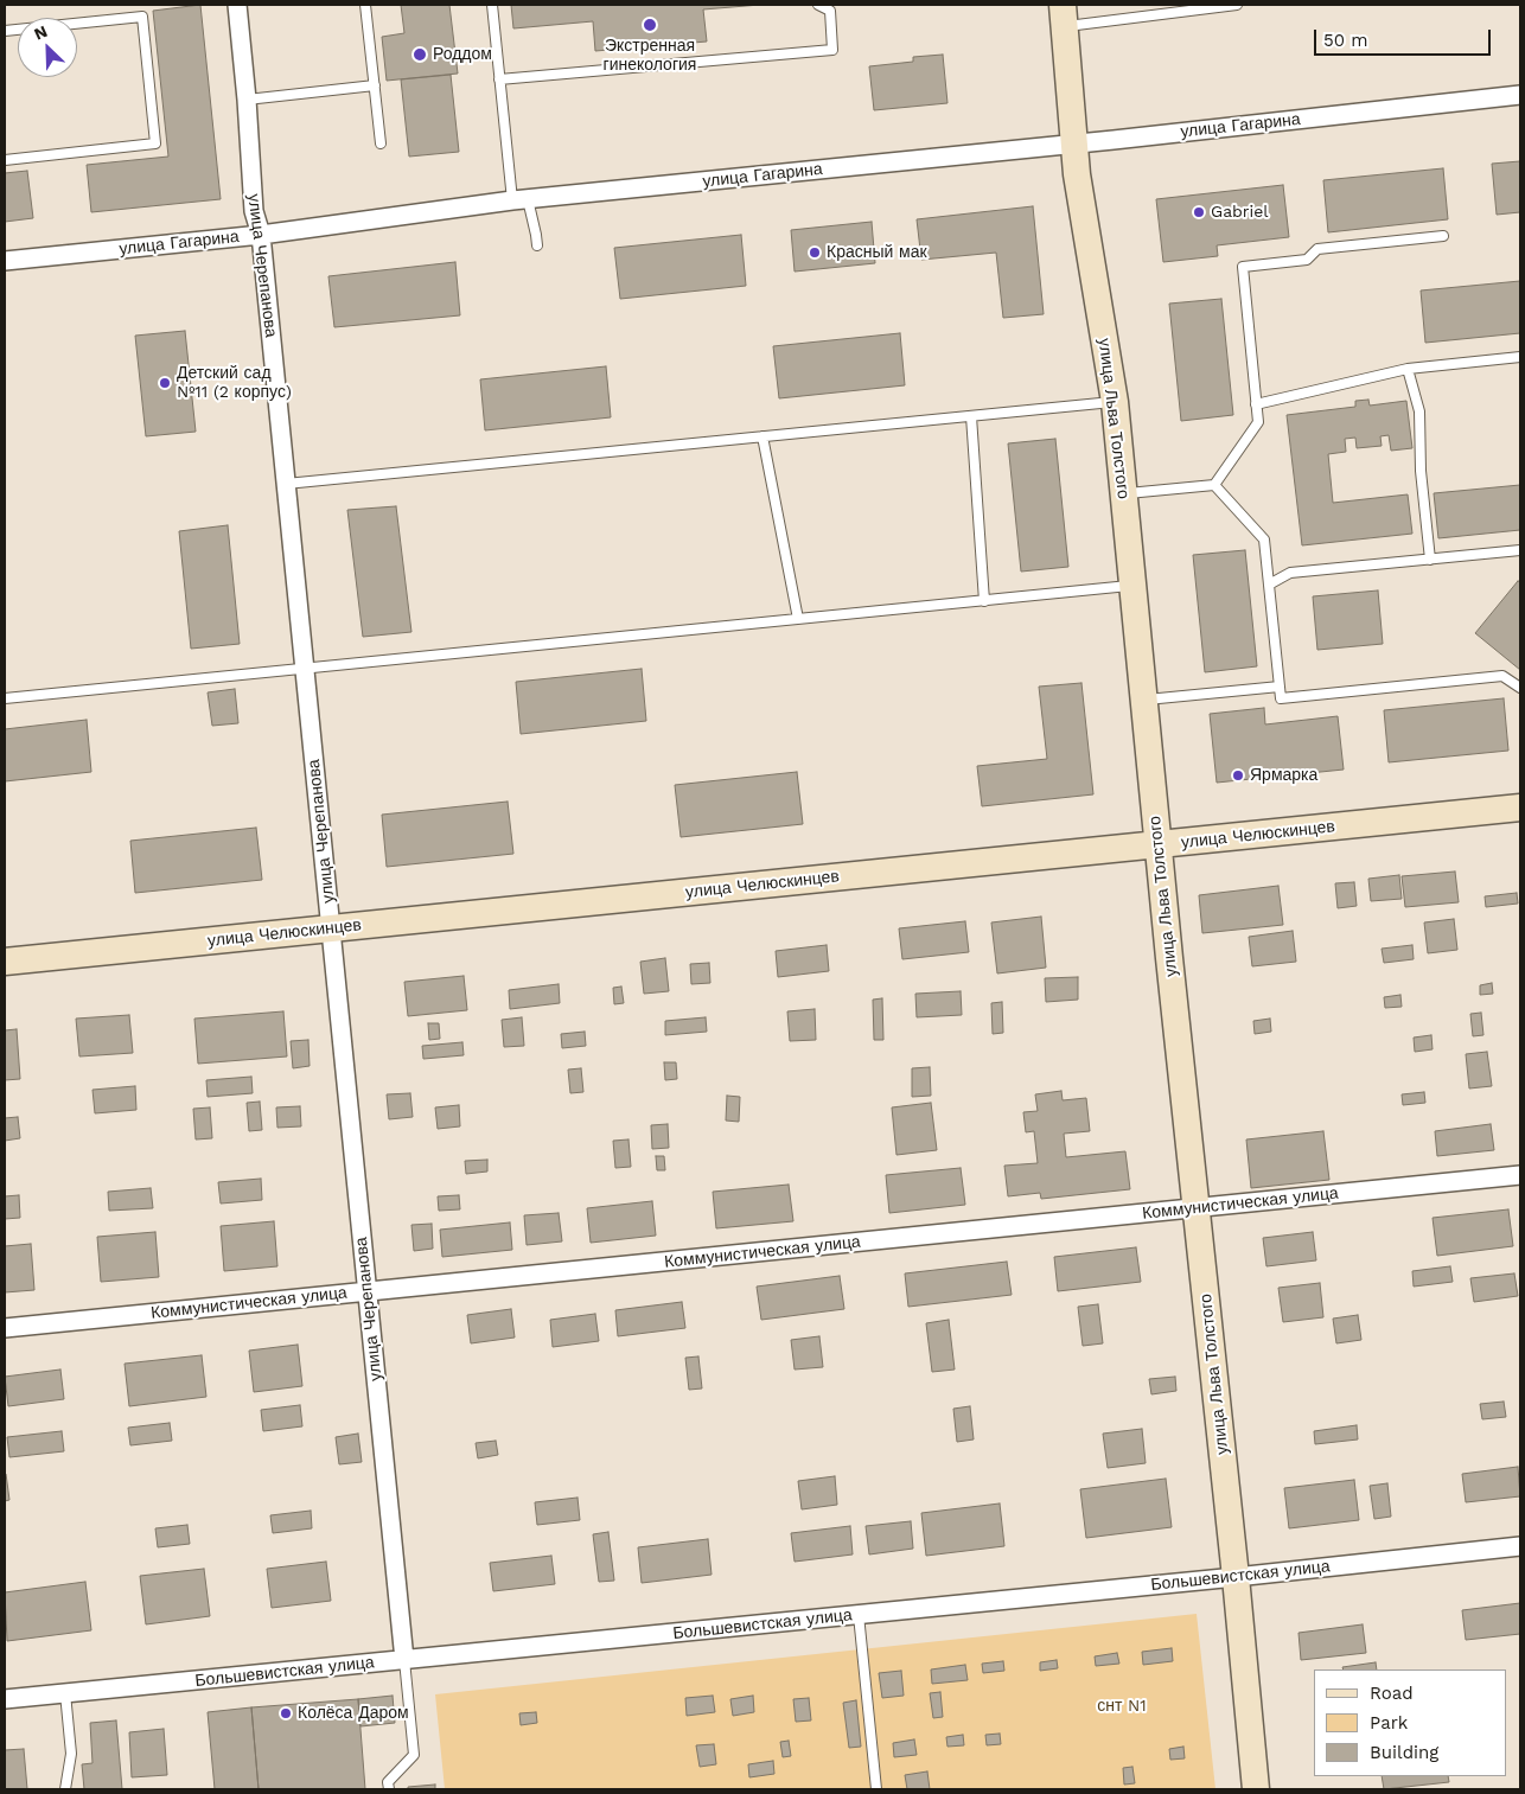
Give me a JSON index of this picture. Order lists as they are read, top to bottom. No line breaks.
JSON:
{"streets":{"street":["улица Гагарина","улица Черепанова","улица Льва Толстого","улица Челюскинцев","Коммунистическая улица","Большевистская улица"]},"crossings":[["улица Гагарина","улица Черепанова"],["улица Гагарина","улица Льва Толстого"],["улица Черепанова","улица Челюскинцев"],["улица Черепанова","Коммунистическая улица"],["улица Черепанова","Большевистская улица"],["улица Льва Толстого","улица Челюскинцев"],["улица Льва Толстого","Коммунистическая улица"],["улица Льва Толстого","Большевистская улица"]],"parks":["снт N1"],"places":["Экстренная гинекология","Роддом","Gabriel","Красный мак","Детский сад №11 (2 корпус)","Ярмарка","Колёса Даром"],"legend":["Road","Park","Building"],"scale_bar":"50 m","north":"top left"}
